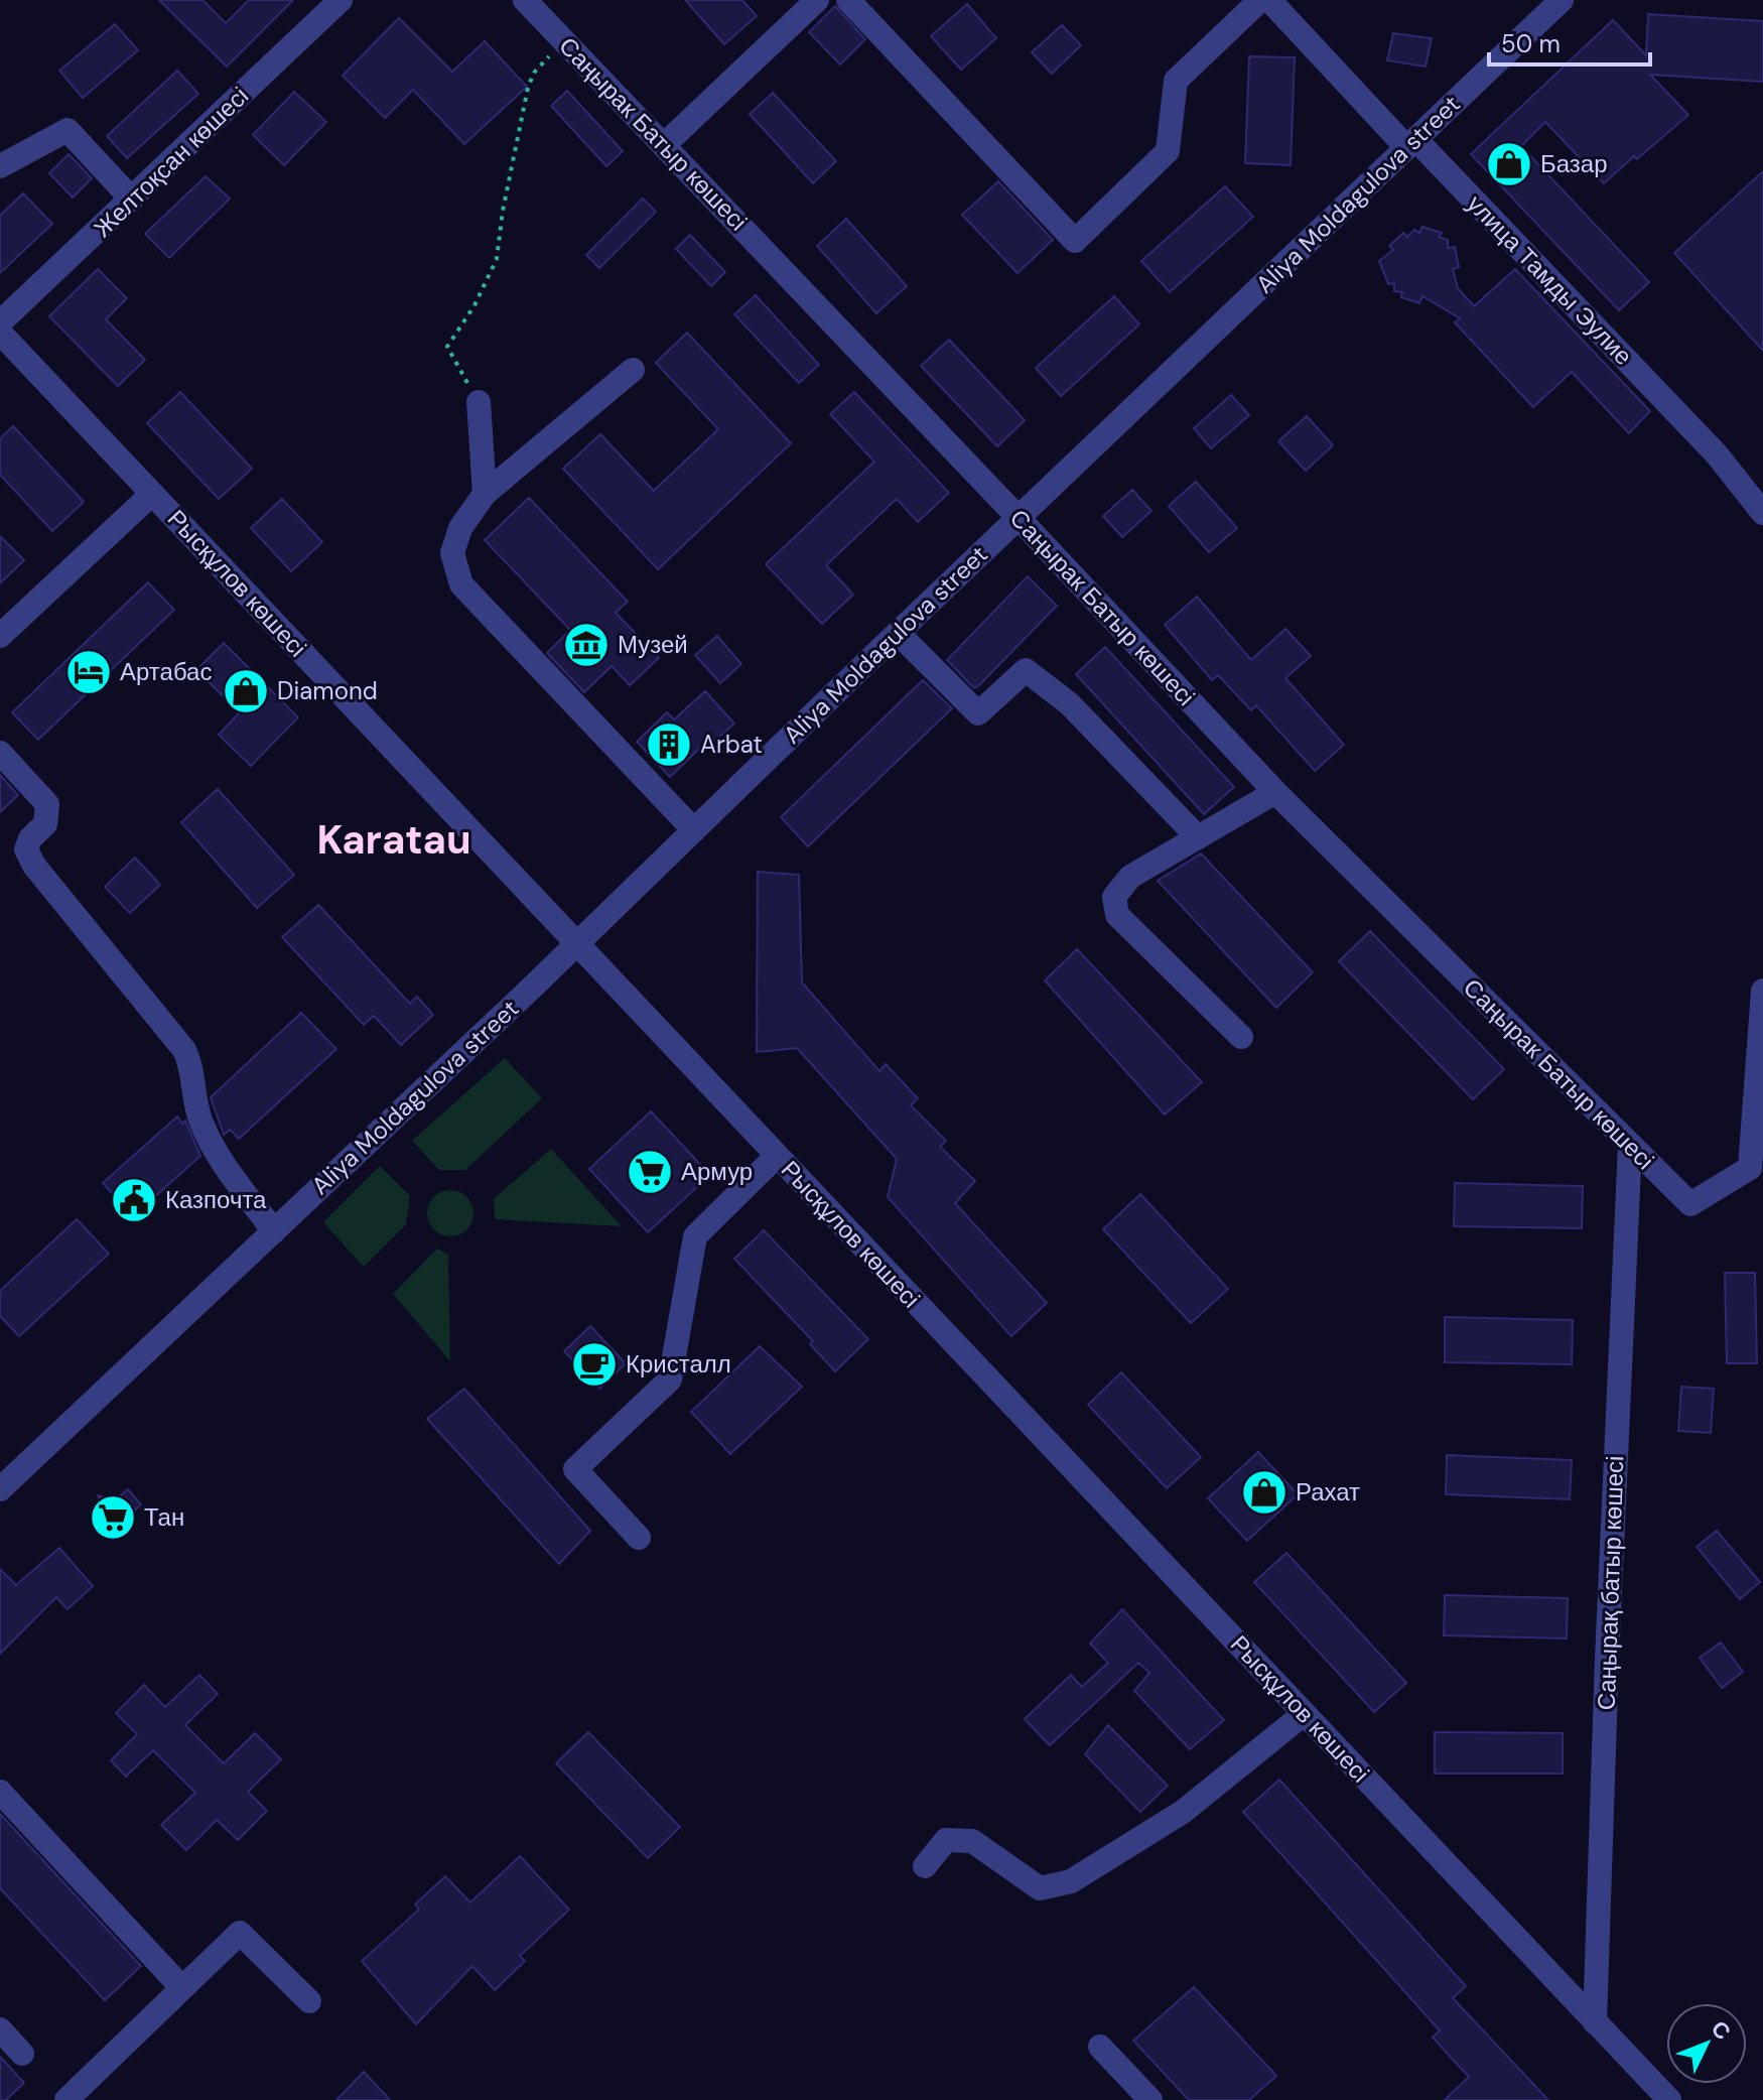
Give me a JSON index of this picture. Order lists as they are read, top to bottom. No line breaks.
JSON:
{"streets":{"street":["Саңырак Батыр көшесі","Желтоқсан көшесі","Aliya Moldagulova street","улица Тамды Эулие","Рысқұлов көшесі","Саңырақ батыр көшесі"]},"crossings":[["Саңырак Батыр көшесі","Aliya Moldagulova street"],["Саңырак Батыр көшесі","Саңырақ батыр көшесі"],["Aliya Moldagulova street","улица Тамды Эулие"],["Aliya Moldagulova street","Рысқұлов көшесі"],["Рысқұлов көшесі","Саңырақ батыр көшесі"]],"districts":["Karatau"],"places":{"shop":["Базар","Diamond","Рахат"],"museum":["Музей"],"hotel":["Артабас"],"building":["Arbat"],"supermarket":["Армур","Тан"],"public building":["Казпочта"],"cafe":["Кристалл"]},"scale_bar":"50 m","north":"top right"}
